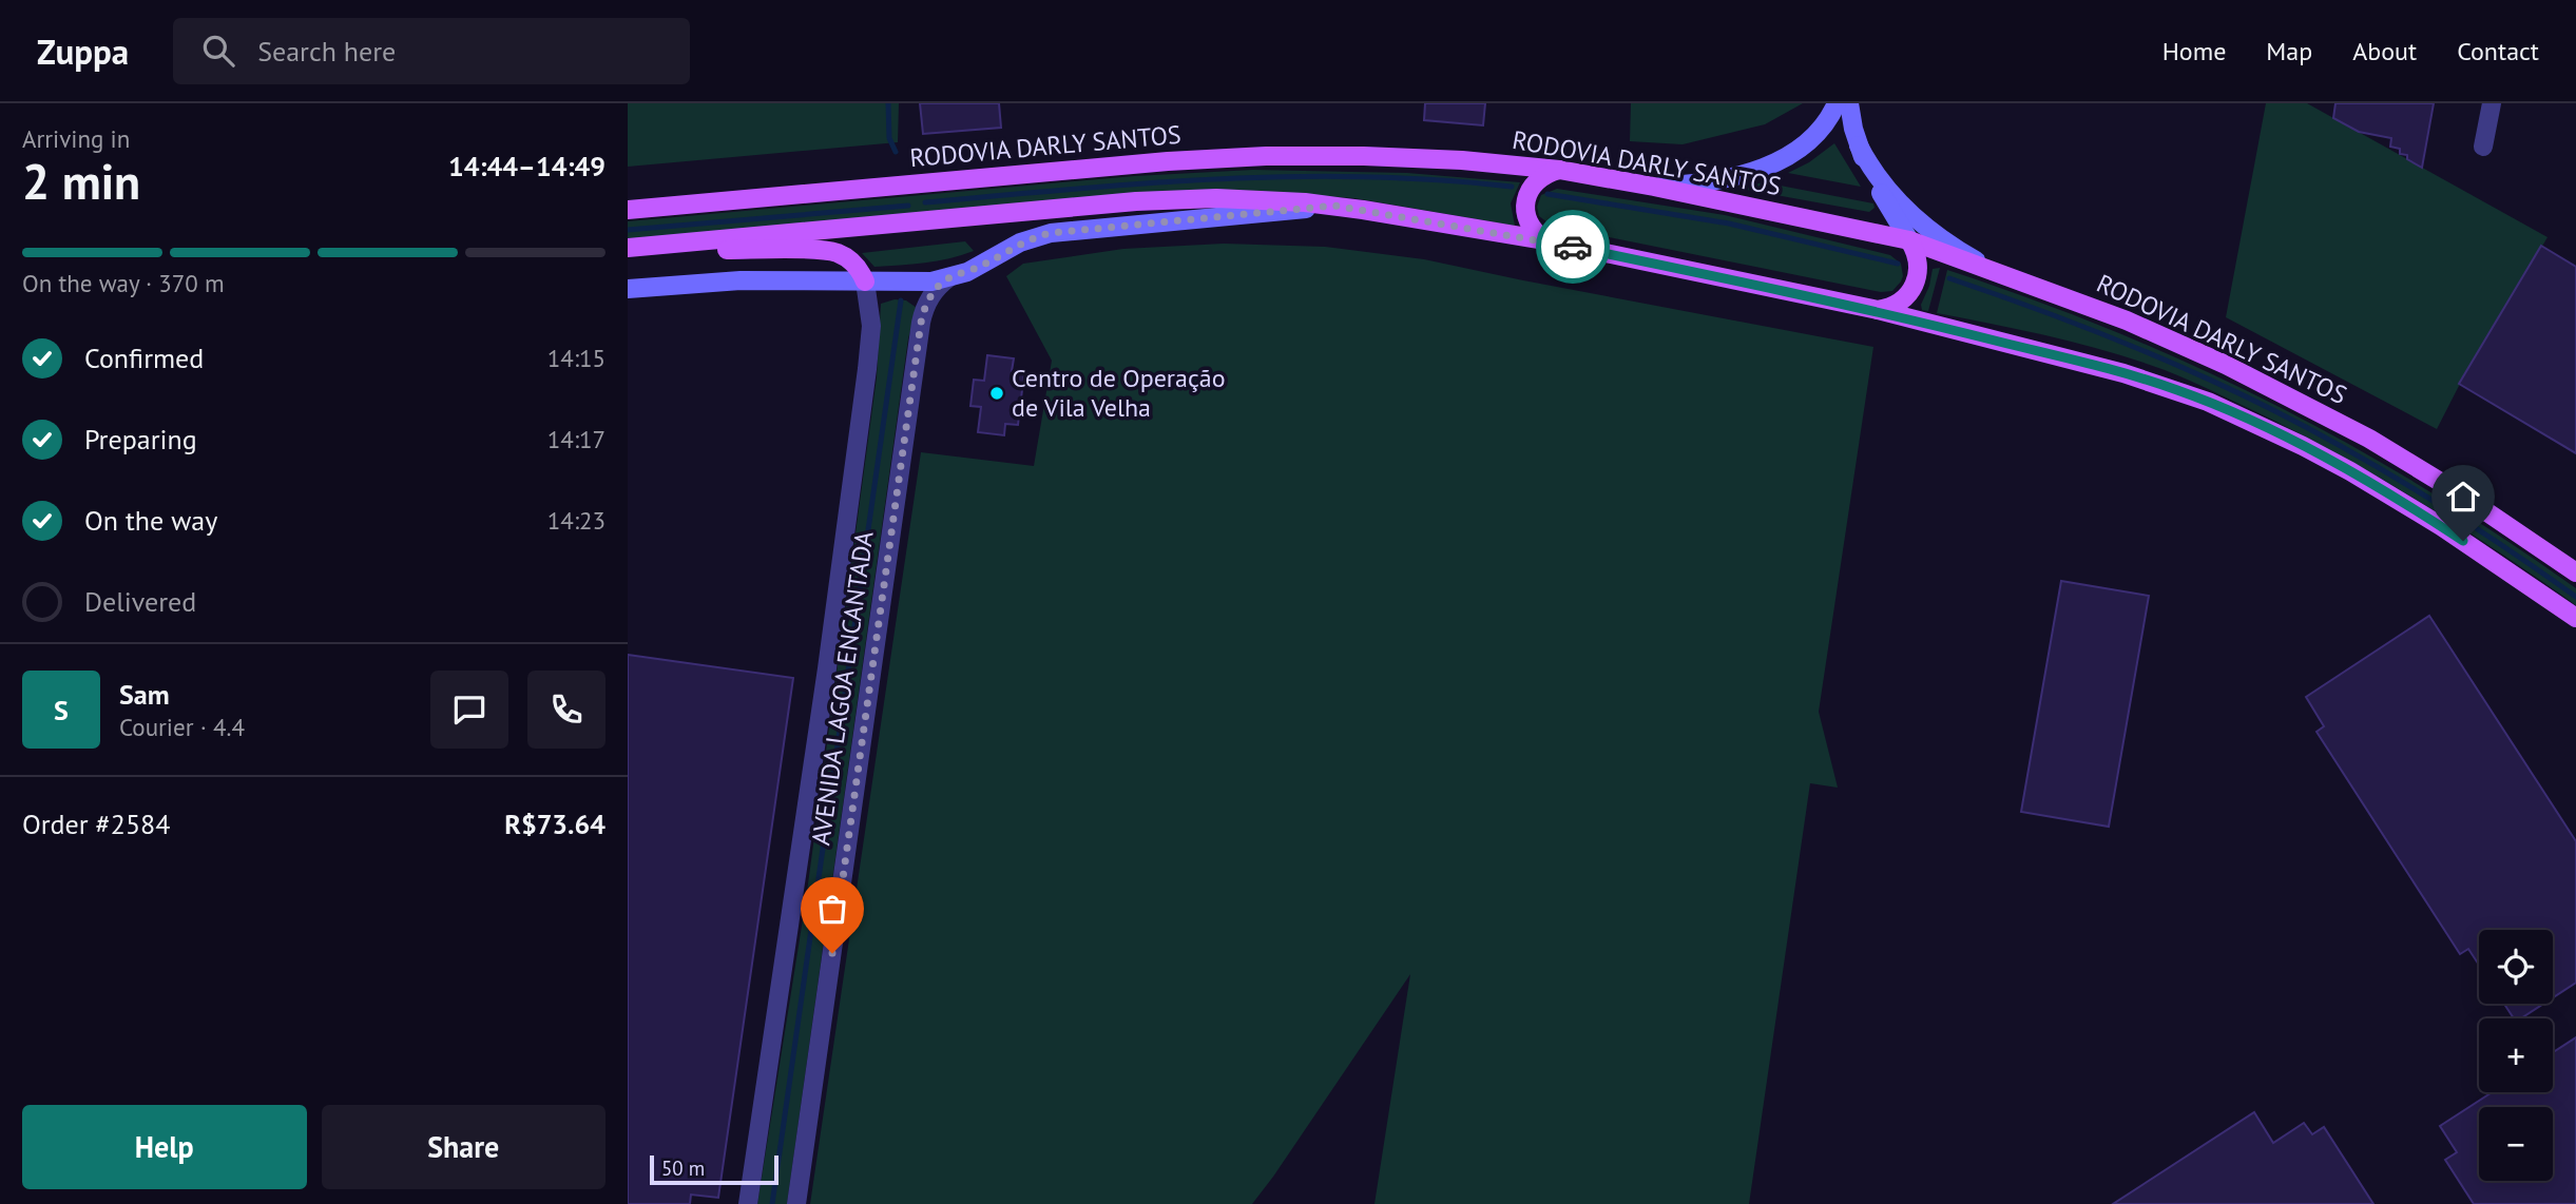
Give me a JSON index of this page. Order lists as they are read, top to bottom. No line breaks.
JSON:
{"streets":{"main road":["RODOVIA DARLY SANTOS"],"street":["AVENIDA LAGOA ENCANTADA"]},"places":["Centro de Operação de Vila Velha"],"scale_bar":"50 m","page":{"header":"Zuppa","search":"Search here","nav":["Home","Map","About","Contact"],"heading":["2 min","Arriving in","14:44–14:49"],"panel":["Sam","Courier · 4.4","Order #2584","R$73.64"],"bar":"On the way · 370 m","list":[["Confirmed","14:15"],["Preparing","14:17"],["On the way","14:23"],"Delivered"],"round":"S","map_buttons":["+","−"],"buttons":["Help","Share"],"scale":"50 m"}}
